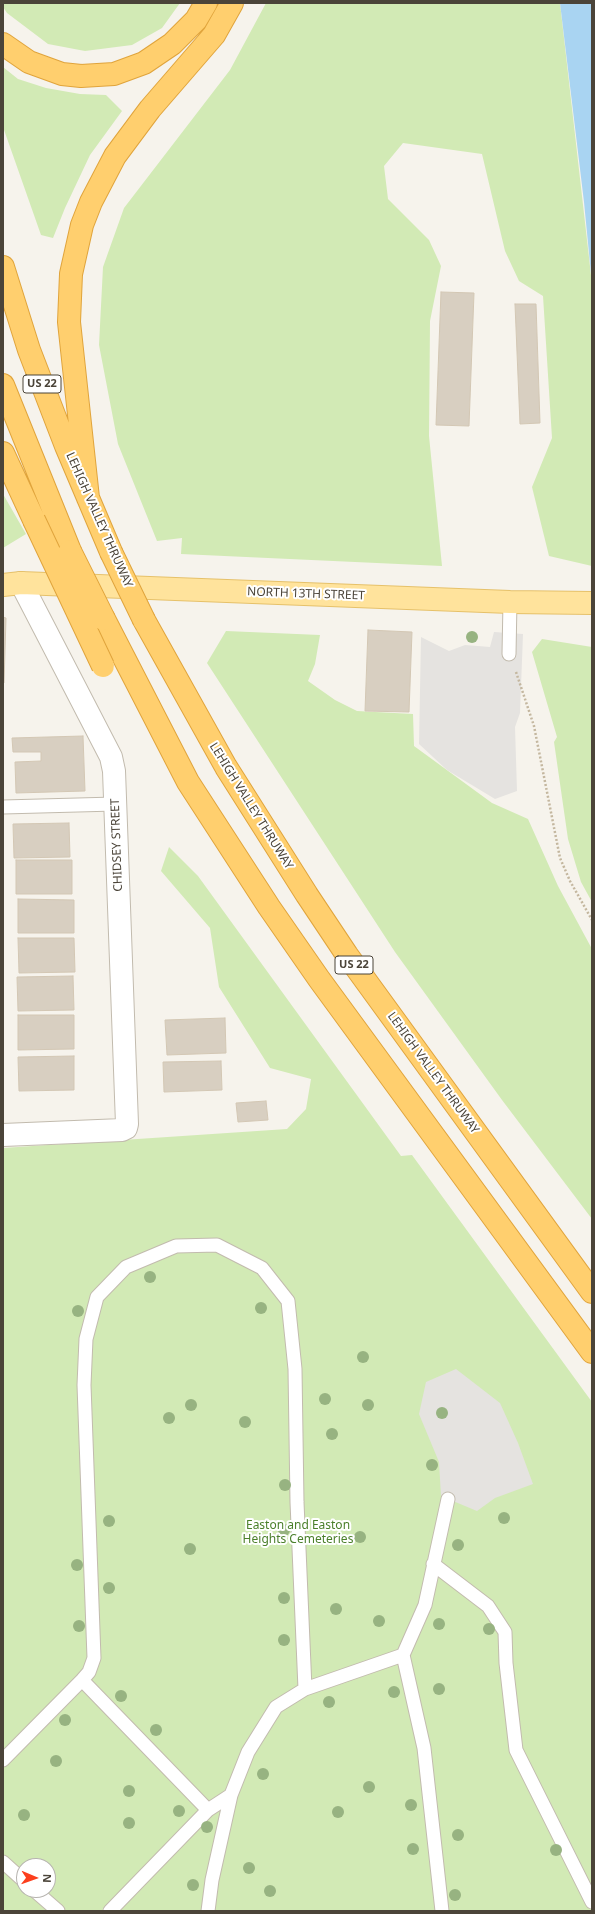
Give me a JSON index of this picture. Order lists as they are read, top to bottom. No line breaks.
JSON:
{"streets":{"highway":["US 22","LEHIGH VALLEY THRUWAY"],"main road":["NORTH 13TH STREET"],"street":["CHIDSEY STREET"]},"crossings":[["NORTH 13TH STREET","CHIDSEY STREET"]],"parks":["Easton and Easton Heights Cemeteries"],"north":"right"}
